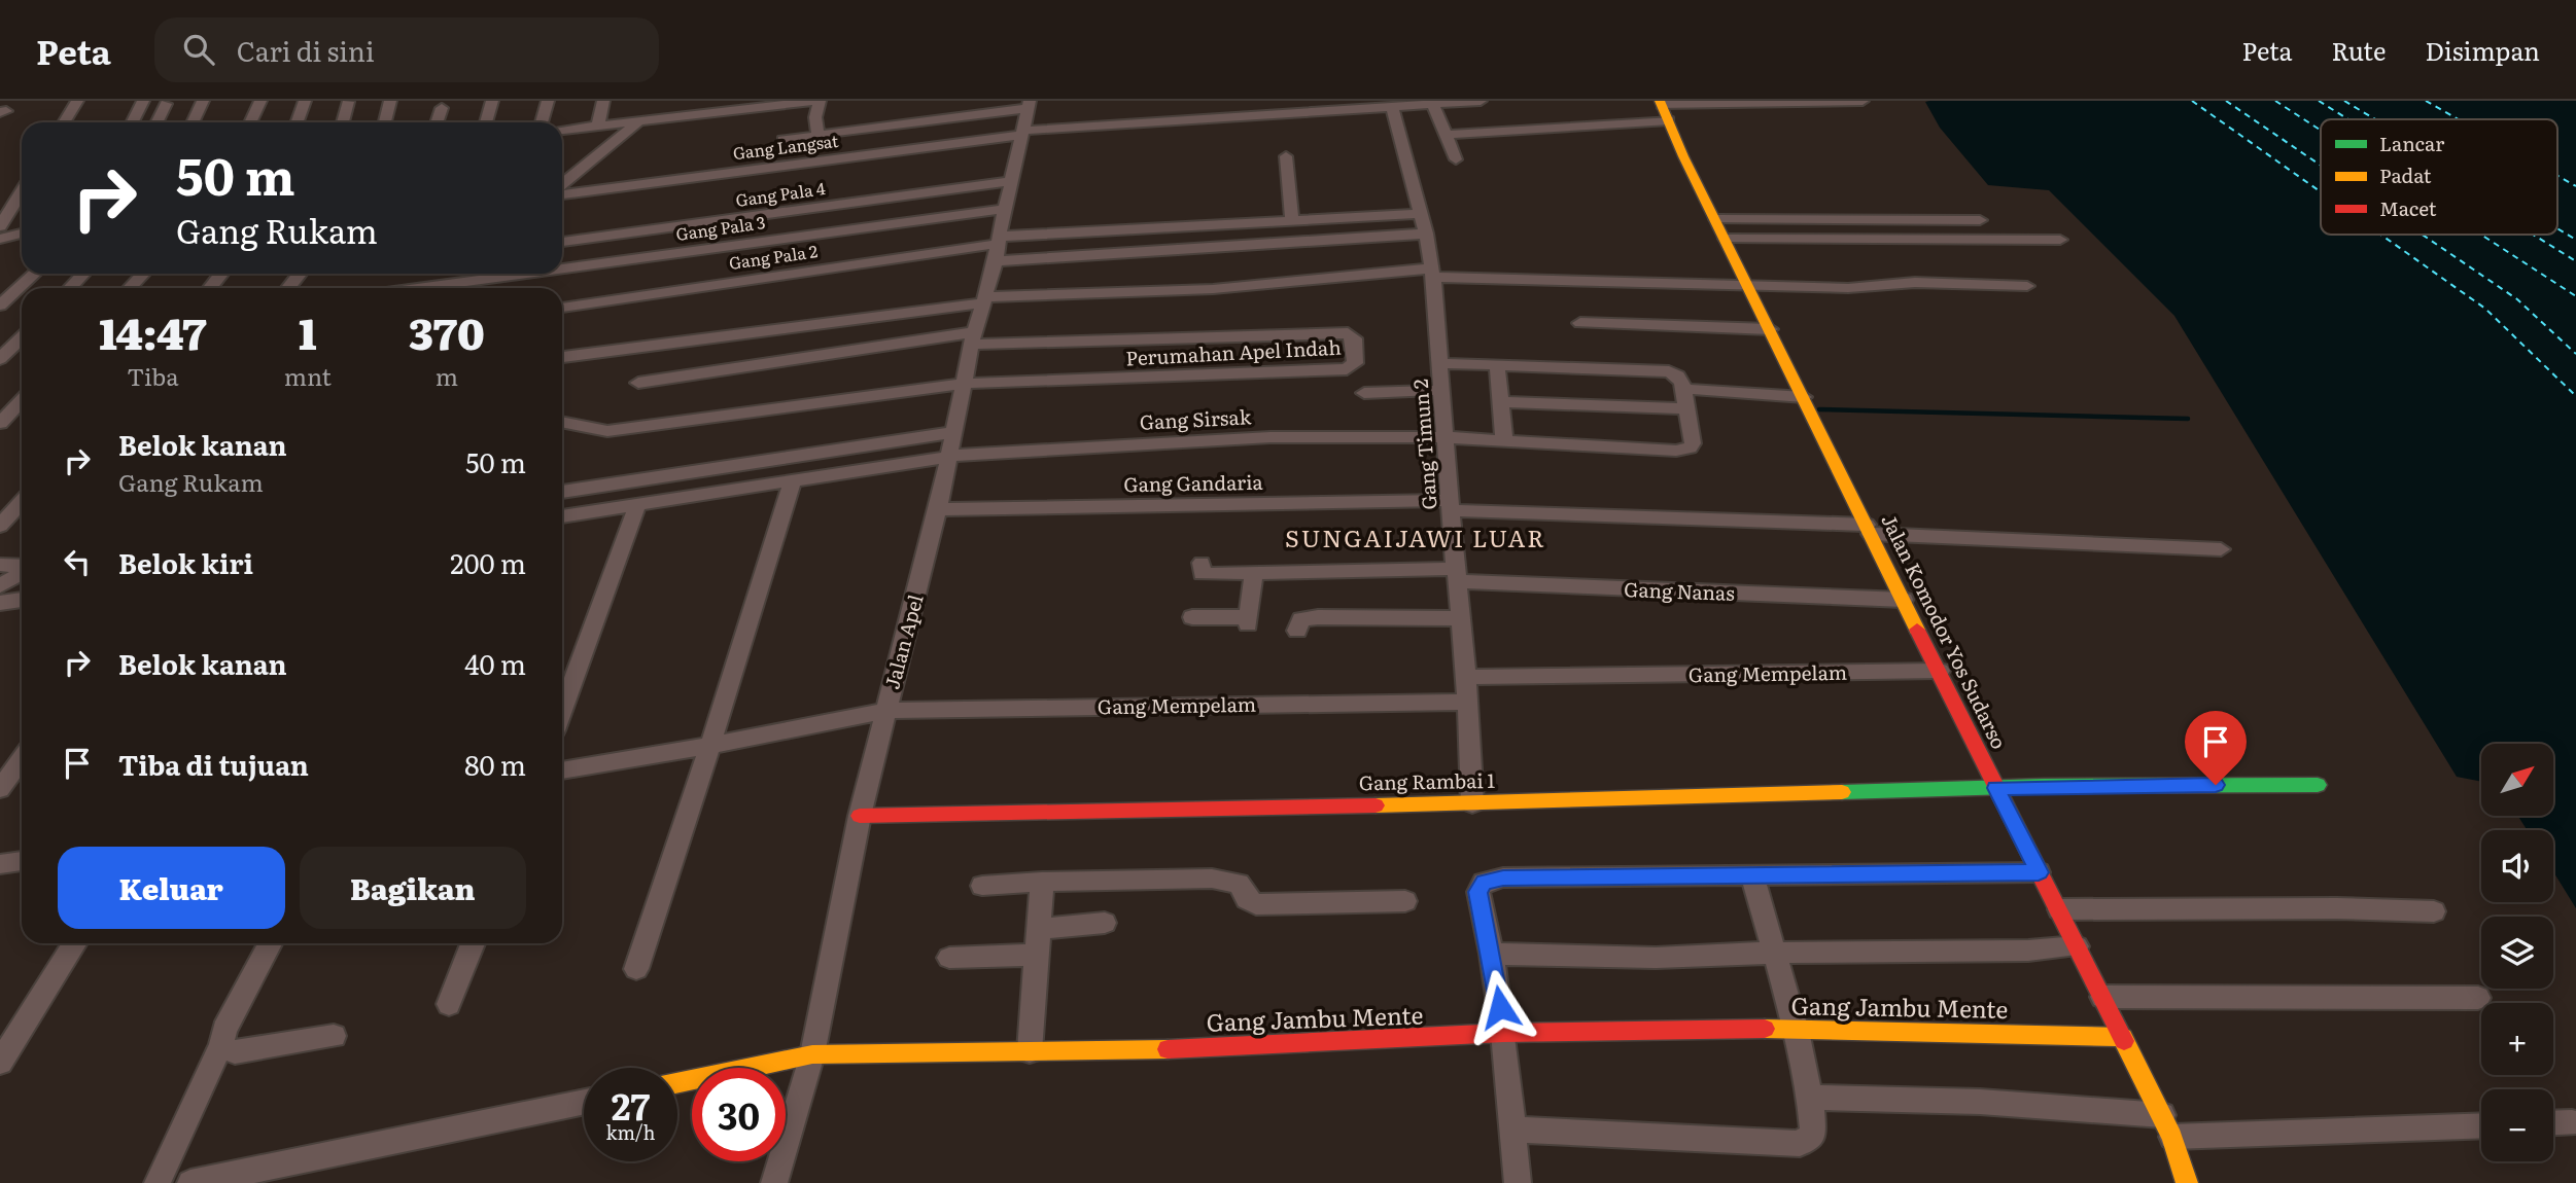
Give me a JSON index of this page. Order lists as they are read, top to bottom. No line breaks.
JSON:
{"streets":{"street":["Gang Langsat","Gang Pala 4","Gang Pala 3","Gang Pala 2","Perumahan Apel Indah","Gang Sirsak","Gang Timun 2","Gang Gandaria","Gang Nanas","Jalan Komodor Yos Sudarso","Jalan Apel","Gang Mempelam","Gang Rambai 1","Gang Jambu Mente"]},"crossings":[["Gang Langsat","Gang Timun 2"],["Gang Langsat","Jalan Apel"],["Gang Pala 4","Jalan Apel"],["Gang Pala 3","Jalan Apel"],["Gang Pala 2","Jalan Apel"],["Perumahan Apel Indah","Jalan Apel"],["Gang Sirsak","Gang Timun 2"],["Gang Sirsak","Jalan Apel"],["Gang Timun 2","Gang Gandaria"],["Gang Timun 2","Gang Nanas"],["Gang Timun 2","Gang Mempelam"],["Gang Timun 2","Gang Rambai 1"],["Gang Gandaria","Jalan Komodor Yos Sudarso"],["Gang Gandaria","Jalan Apel"],["Gang Nanas","Jalan Komodor Yos Sudarso"],["Jalan Komodor Yos Sudarso","Gang Mempelam"],["Jalan Komodor Yos Sudarso","Gang Rambai 1"],["Jalan Komodor Yos Sudarso","Gang Jambu Mente"],["Jalan Apel","Gang Mempelam"],["Jalan Apel","Gang Rambai 1"],["Jalan Apel","Gang Jambu Mente"]],"districts":["SUNGAIJAWI LUAR"],"legend":["Lancar","Padat","Macet"],"north":"top right","page":{"header":"Peta","search":"Cari di sini","nav":["Peta","Rute","Disimpan"],"turn":["50 m","Gang Rukam"],"eta":["14:47","Tiba","1","mnt","370","m"],"list":[{"name":"Belok kanan","note":"Gang Rukam","value":"50 m"},{"name":"Belok kiri","value":"200 m"},{"name":"Belok kanan","value":"40 m"},{"name":"Tiba di tujuan","value":"80 m"}],"map_buttons":["+","−"],"buttons":["Keluar","Bagikan"],"speed":"27 km/h","limit":"30"}}
